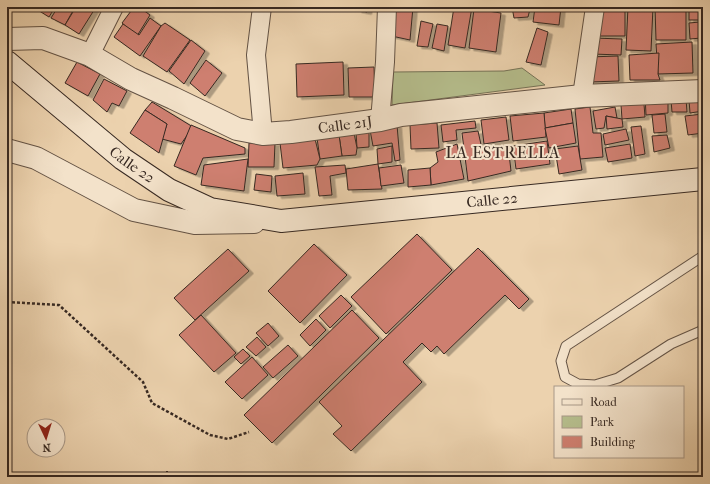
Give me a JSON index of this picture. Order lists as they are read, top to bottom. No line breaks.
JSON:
{"streets":{"street":["Calle 21J","Calle 22"]},"districts":["LA ESTRELLA"],"legend":["Road","Park","Building"],"north":"bottom"}
